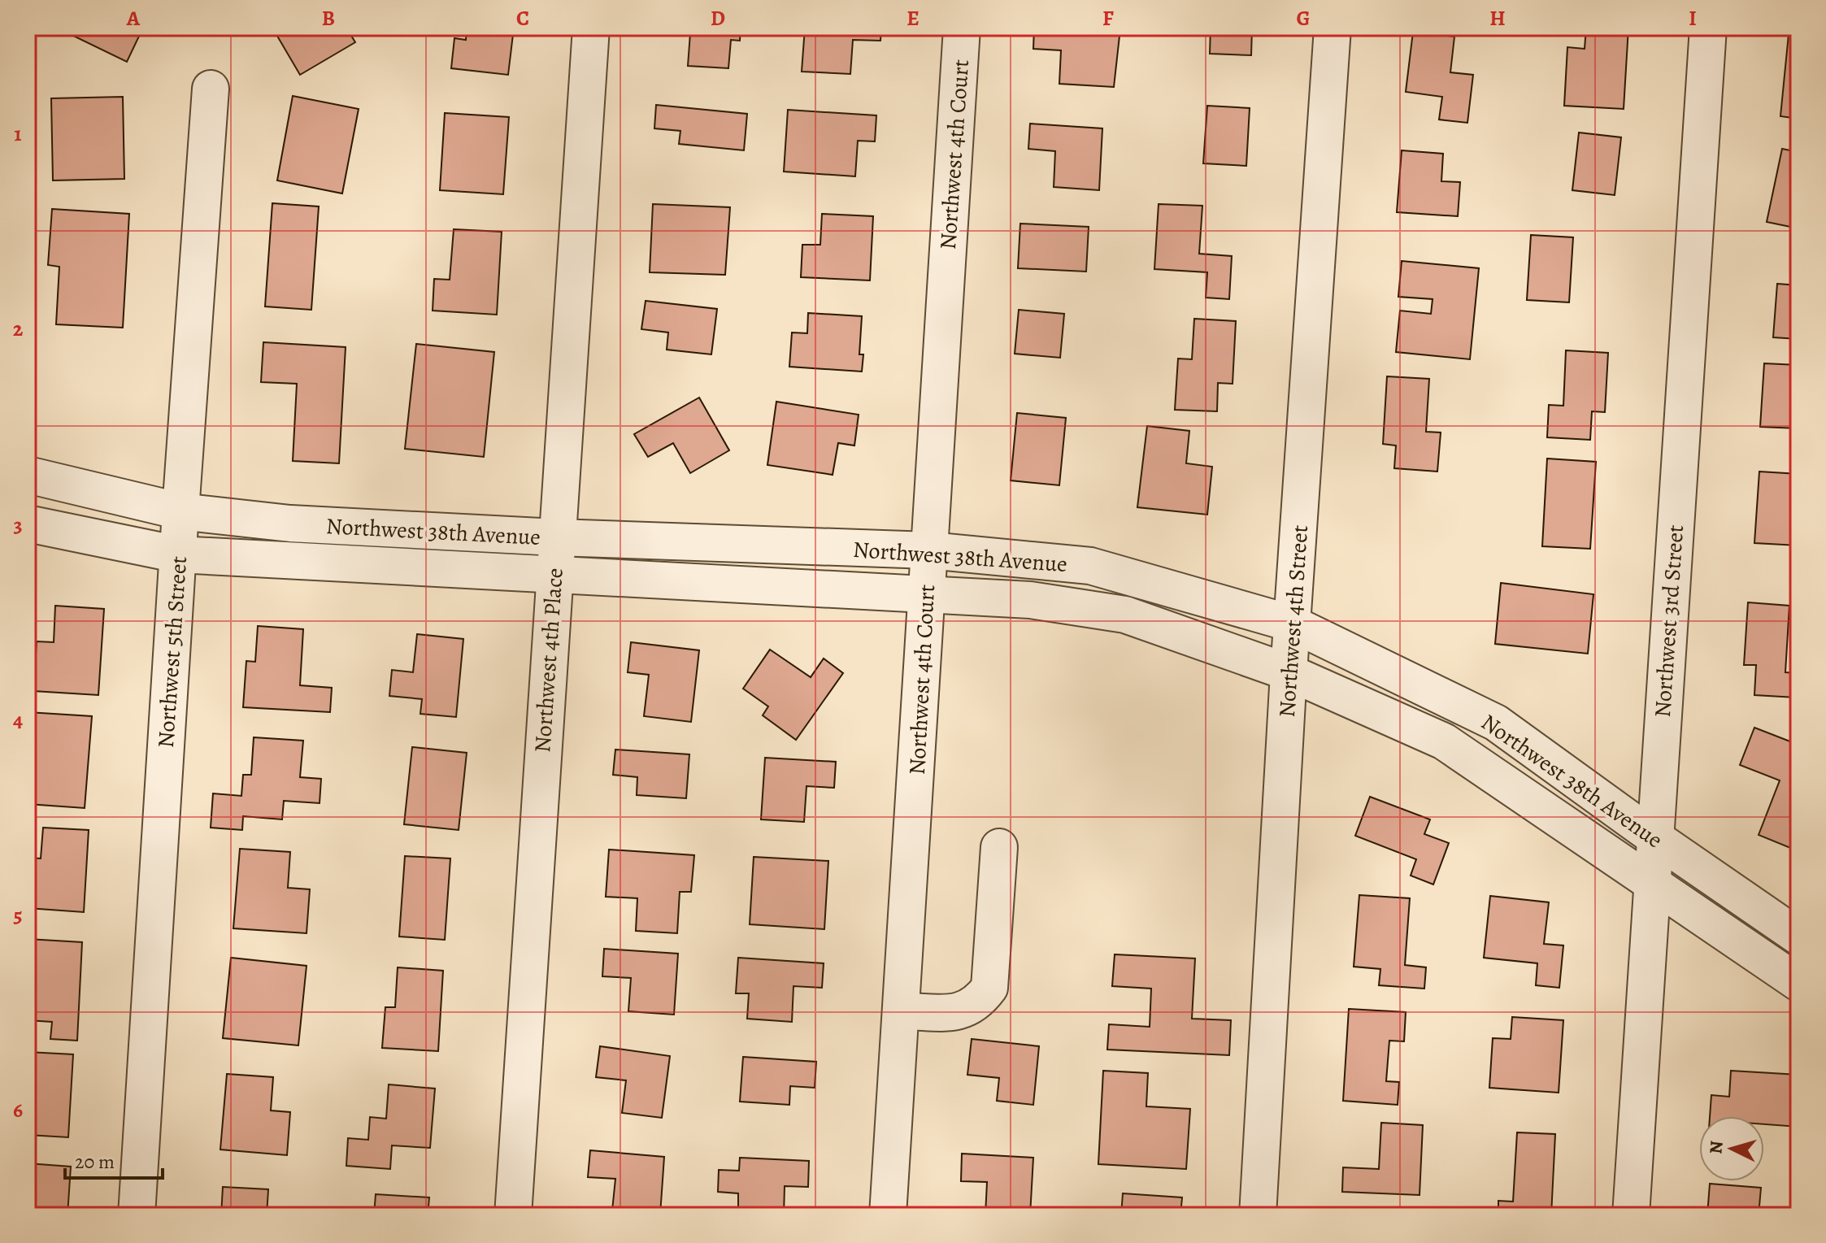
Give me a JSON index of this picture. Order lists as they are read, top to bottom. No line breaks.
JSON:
{"streets":{"street":["Northwest 4th Court","Northwest 38th Avenue","Northwest 4th Street","Northwest 3rd Street","Northwest 5th Street","Northwest 4th Place"]},"crossings":[["Northwest 4th Court","Northwest 38th Avenue"],["Northwest 38th Avenue","Northwest 4th Street"],["Northwest 38th Avenue","Northwest 3rd Street"],["Northwest 38th Avenue","Northwest 5th Street"],["Northwest 38th Avenue","Northwest 4th Place"]],"scale_bar":"20 m","north":"left","grid":{"columns":["A","B","C","D","E","F","G","H","I"],"rows":["1","2","3","4","5","6"]}}
